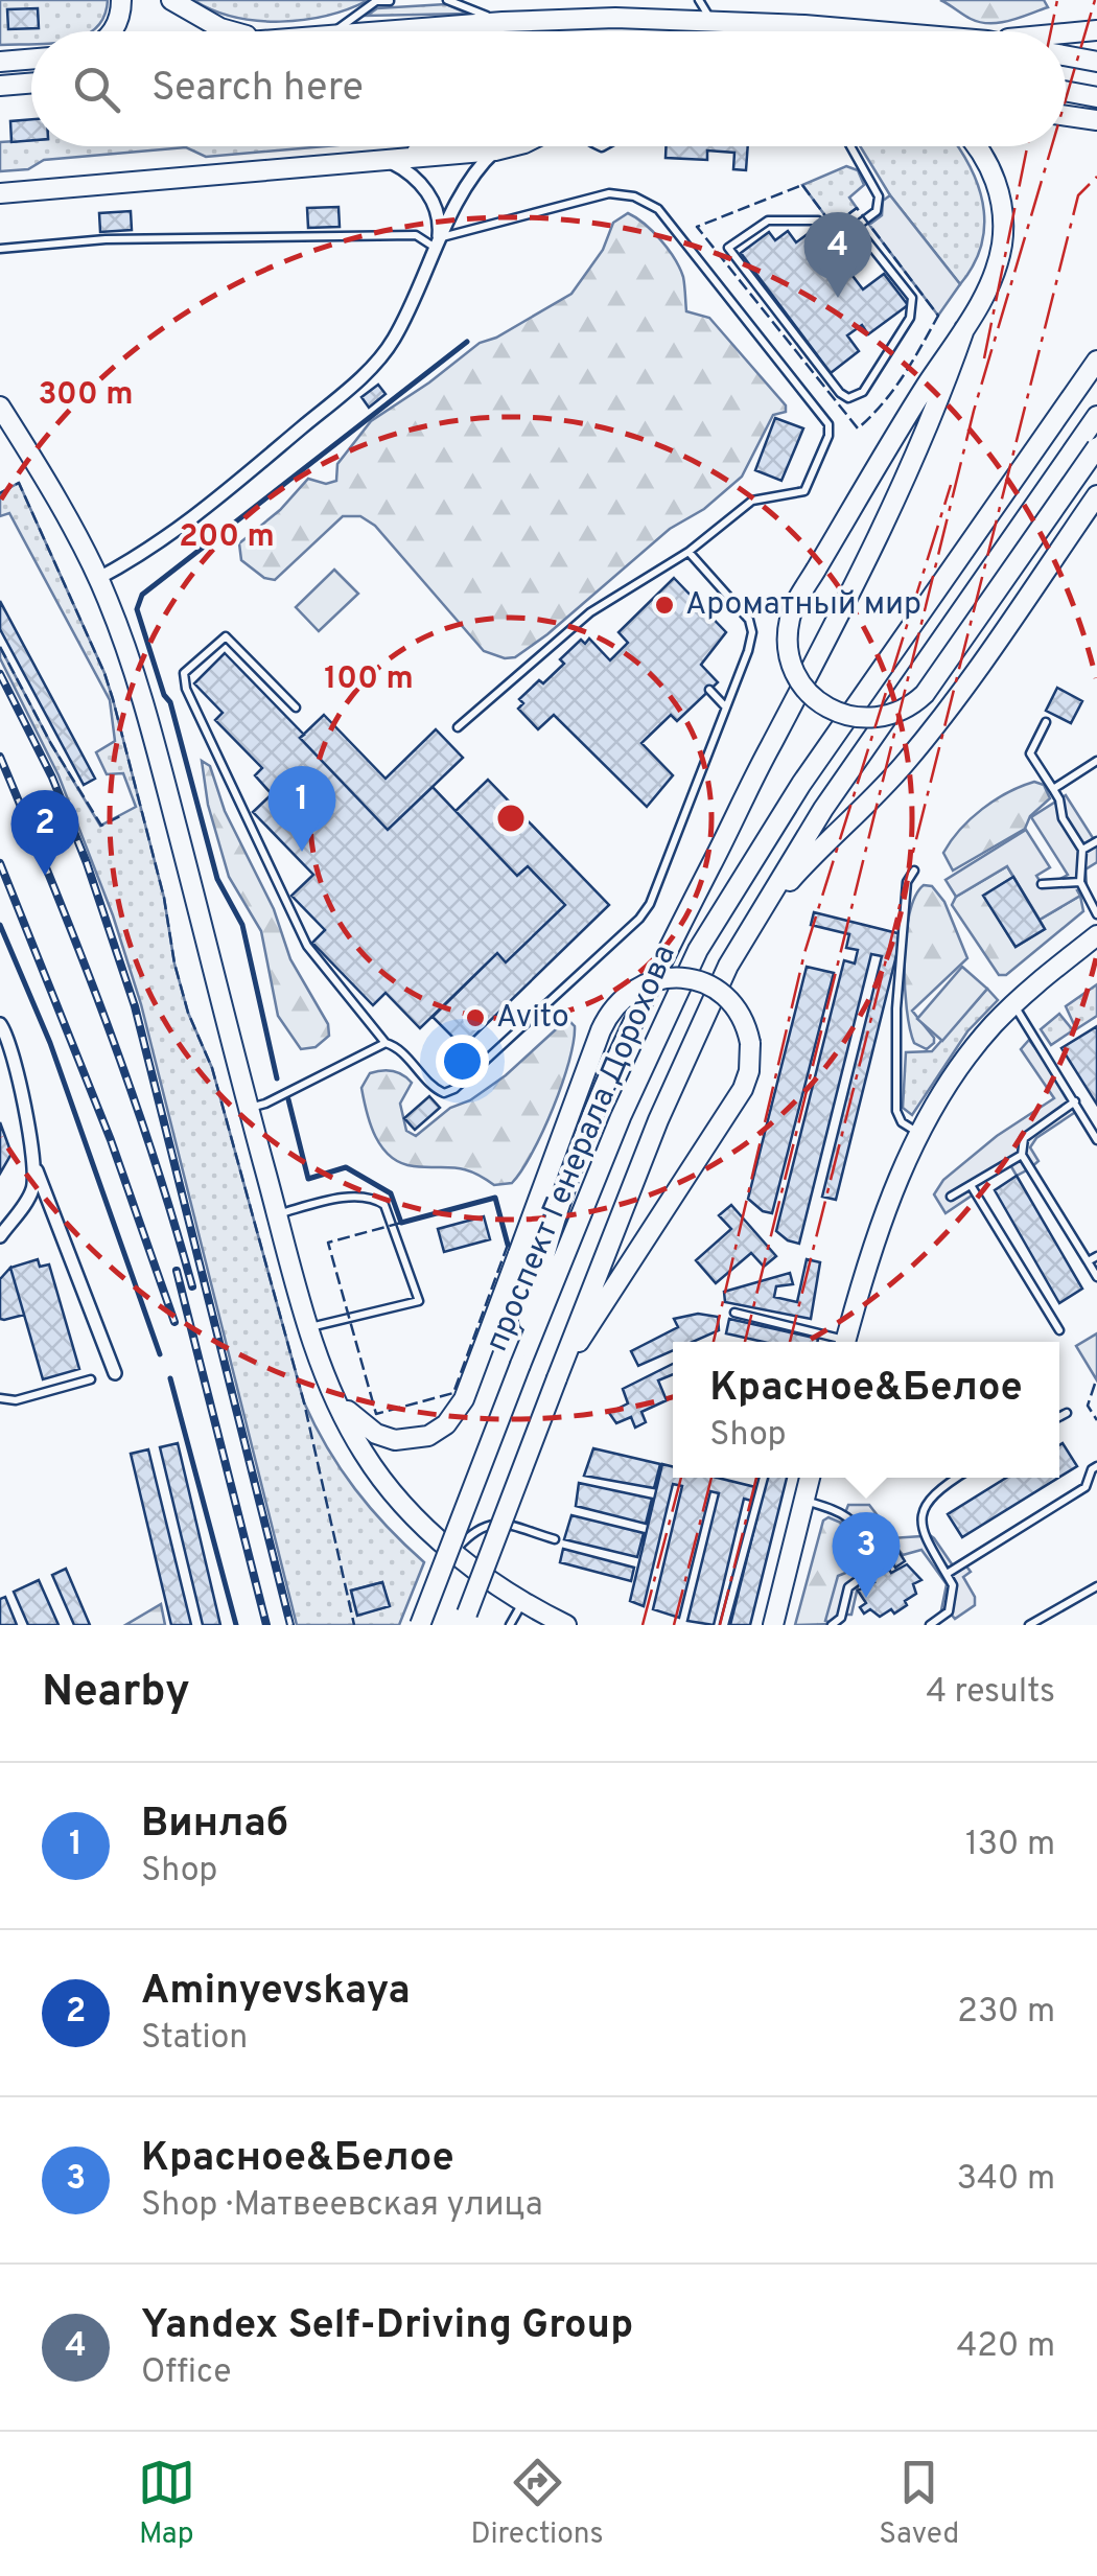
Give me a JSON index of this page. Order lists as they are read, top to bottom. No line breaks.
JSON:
{"streets":{"main road":["проспект Генерала Дорохова"]},"places":["Ароматный мир","Avito"],"page":{"search":"Search here","pins":["4","1","2","3"],"popup":["Красное&Белое","Shop"],"heading":["Nearby","4 results"],"list":[{"mark":"1","name":"Винлаб","note":"Shop","value":"130 m"},{"mark":"2","name":"Aminyevskaya","note":"Station","value":"230 m"},{"mark":"3","name":"Красное&Белое","note":"Shop · Матвеевская улица","value":"340 m"},{"mark":"4","name":"Yandex Self-Driving Group","note":"Office","value":"420 m"}],"nav":["Map","Directions","Saved"]},"rings":["300 m","200 m","100 m"]}
